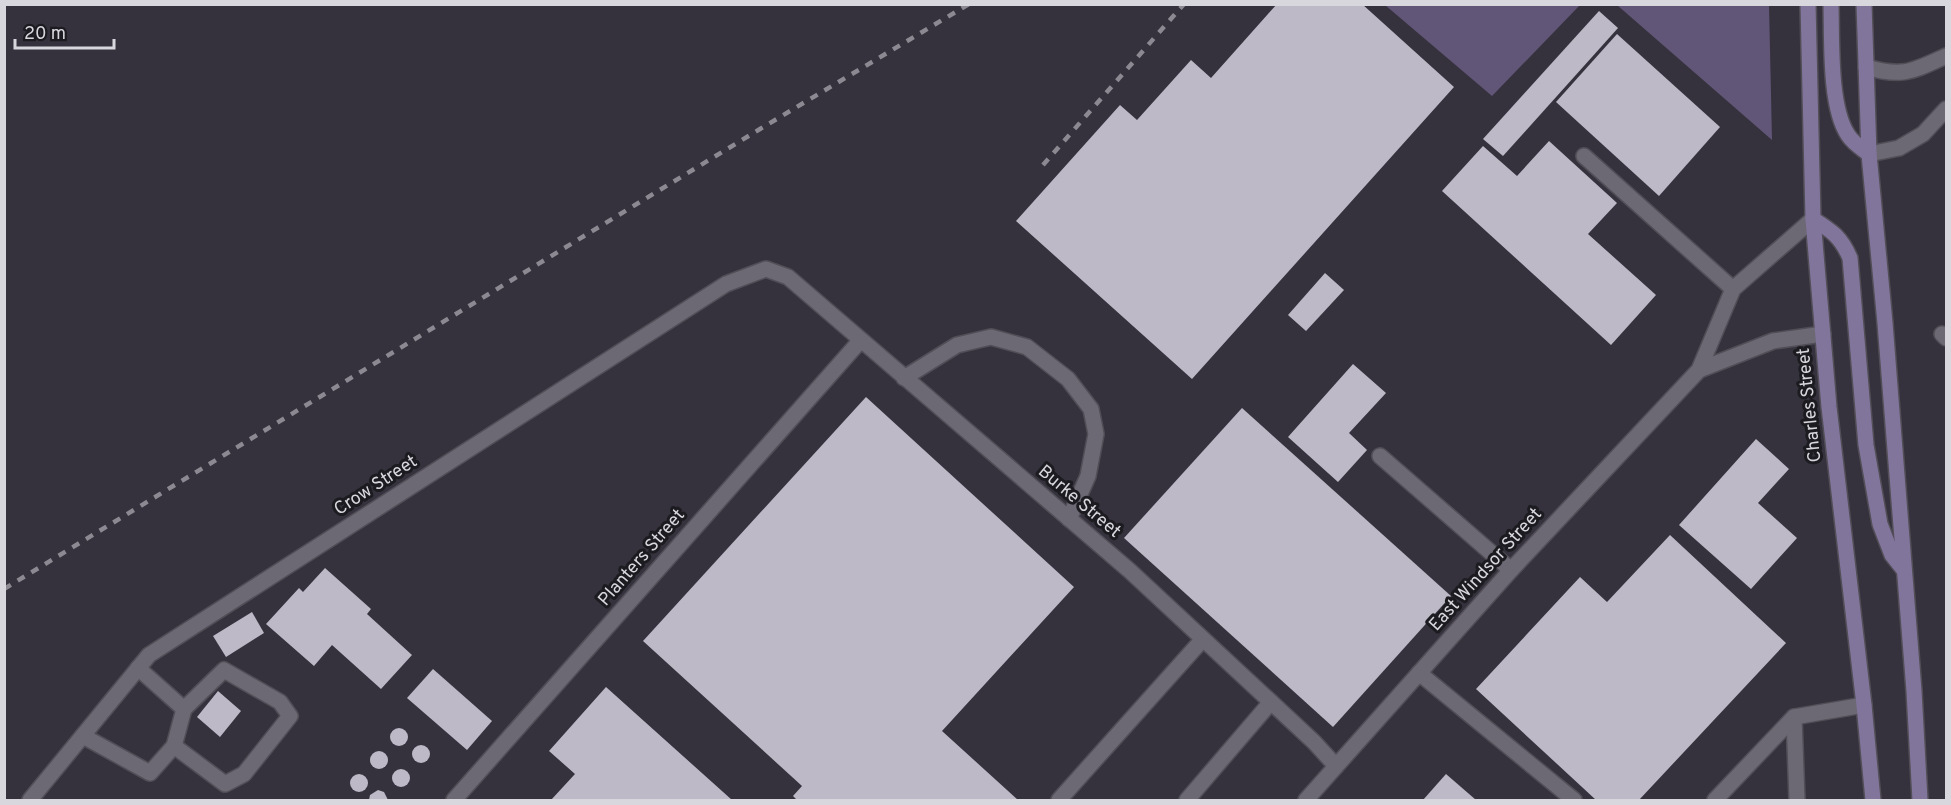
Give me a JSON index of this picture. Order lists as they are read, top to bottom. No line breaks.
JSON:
{"streets":{"main road":["Charles Street"],"street":["Crow Street","Burke Street","Planters Street","East Windsor Street"]},"crossings":[["Charles Street","East Windsor Street"],["Crow Street","Burke Street"],["Burke Street","Planters Street"],["Burke Street","East Windsor Street"]],"scale_bar":"20 m"}
